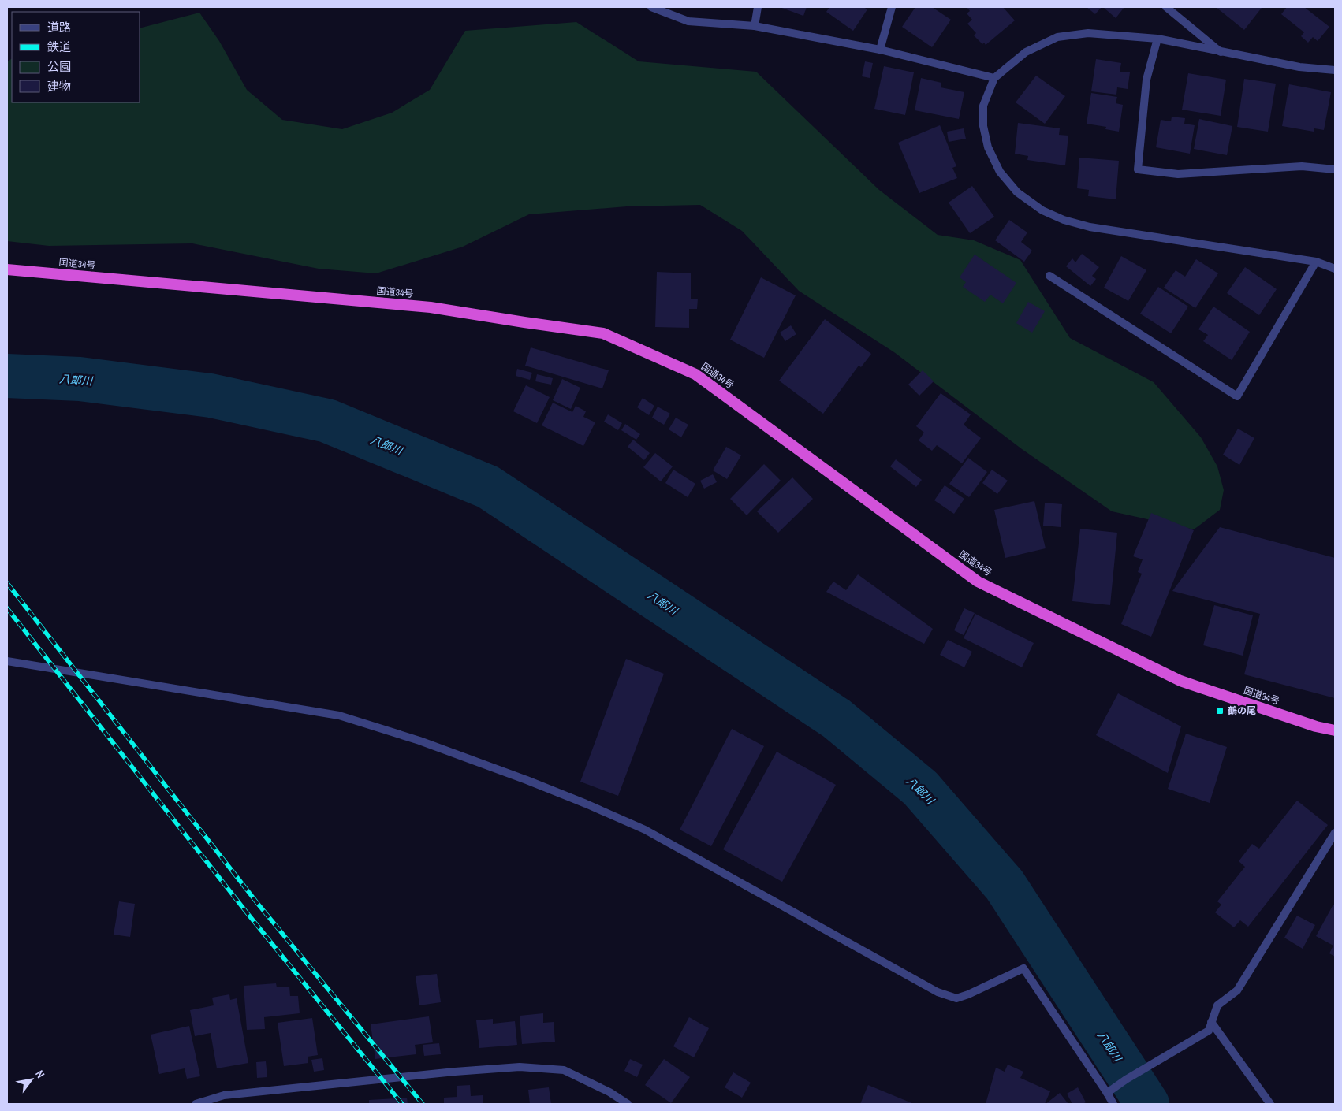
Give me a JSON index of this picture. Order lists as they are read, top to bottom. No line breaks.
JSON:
{"streets":{"highway":["国道34号"]},"water":["八郎川"],"places":{"transit":["鶴の尾"]},"legend":["道路","鉄道","公園","建物"],"north":"top right"}
